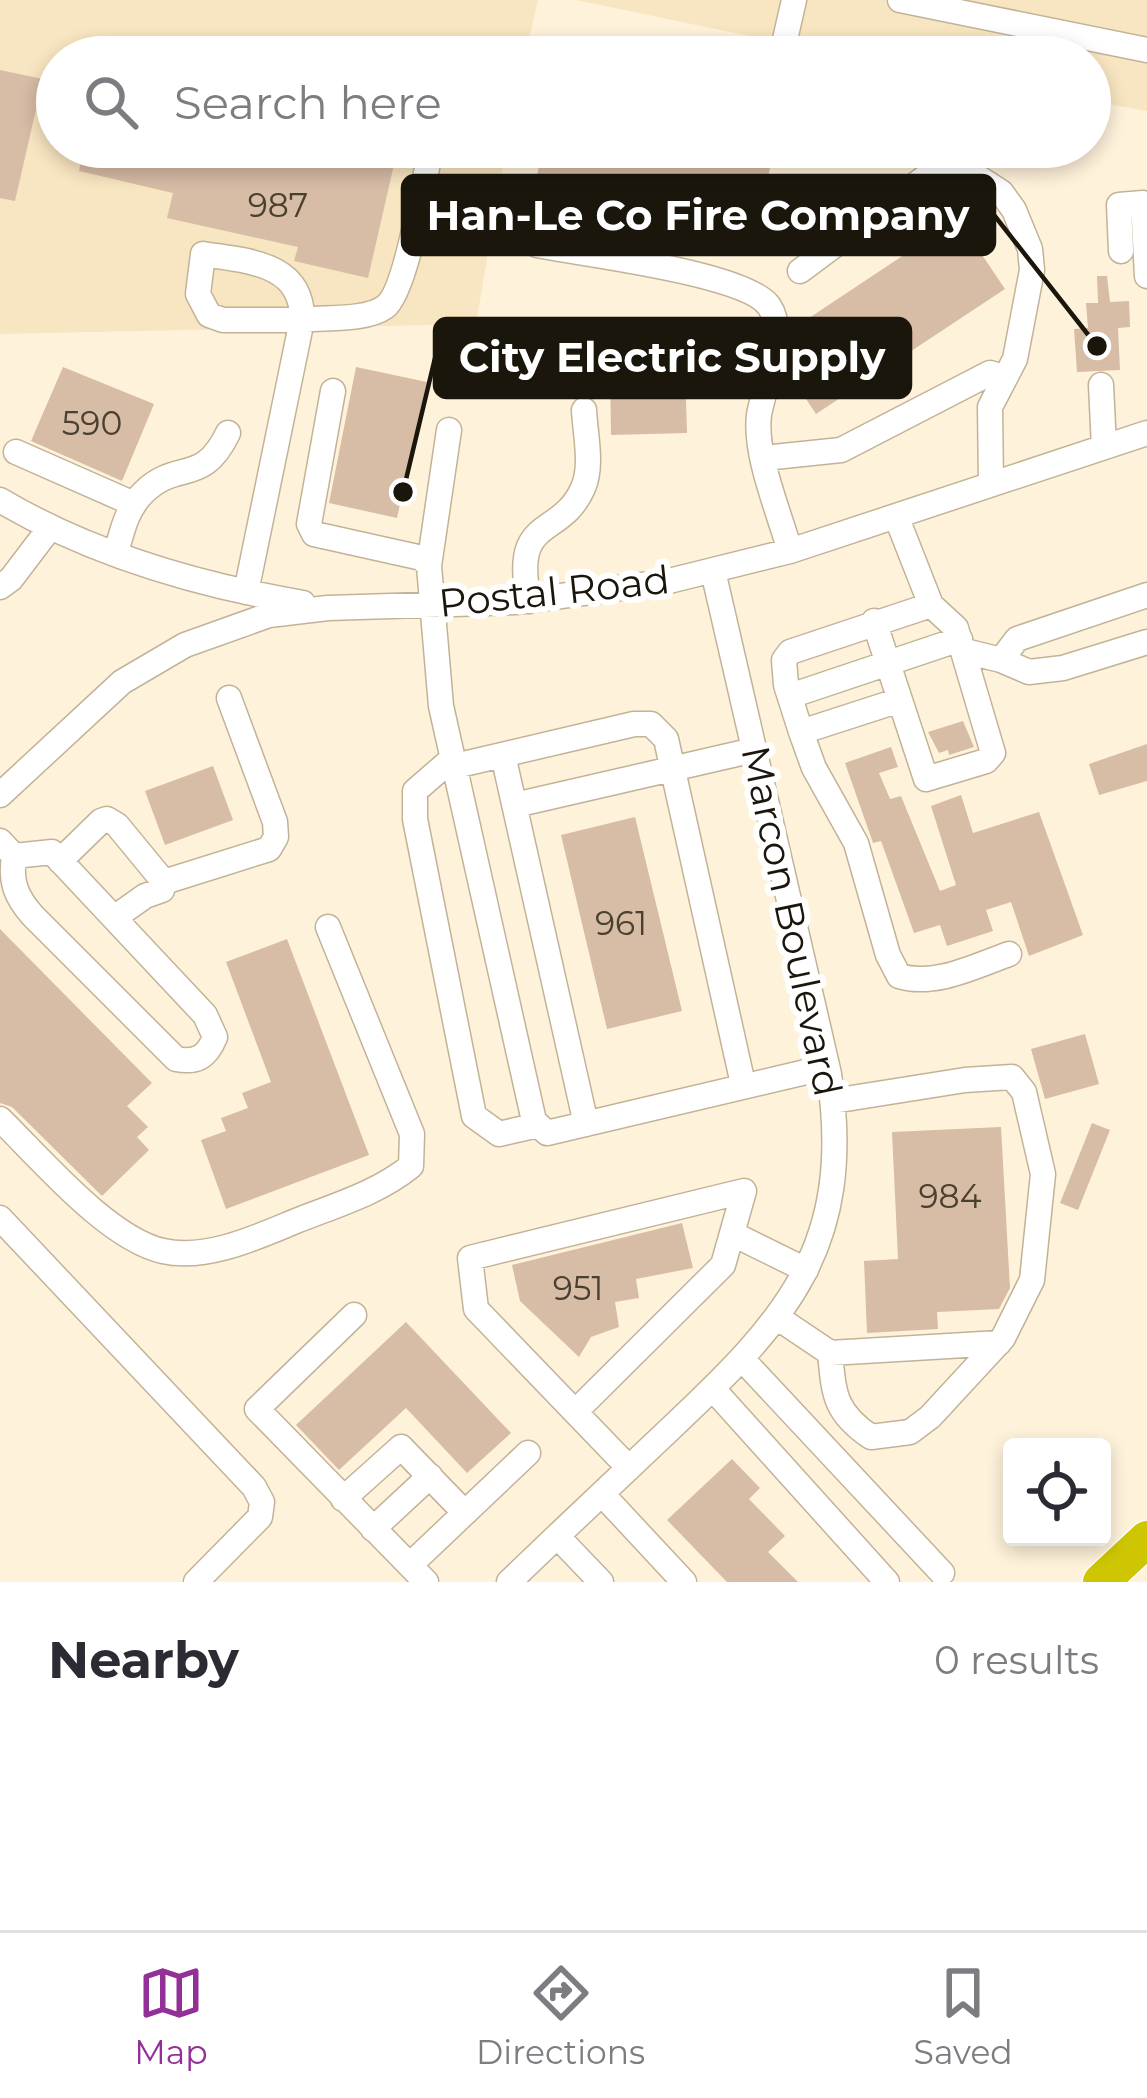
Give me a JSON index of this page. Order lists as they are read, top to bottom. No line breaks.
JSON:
{"streets":{"street":["Postal Road","Marcon Boulevard"]},"crossings":[["Postal Road","Marcon Boulevard"]],"places":["Han-Le Co Fire Company","City Electric Supply"],"house_numbers":["987","590","961","984","951"],"page":{"search":"Search here","heading":["Nearby","0 results"],"nav":["Map","Directions","Saved"]}}
